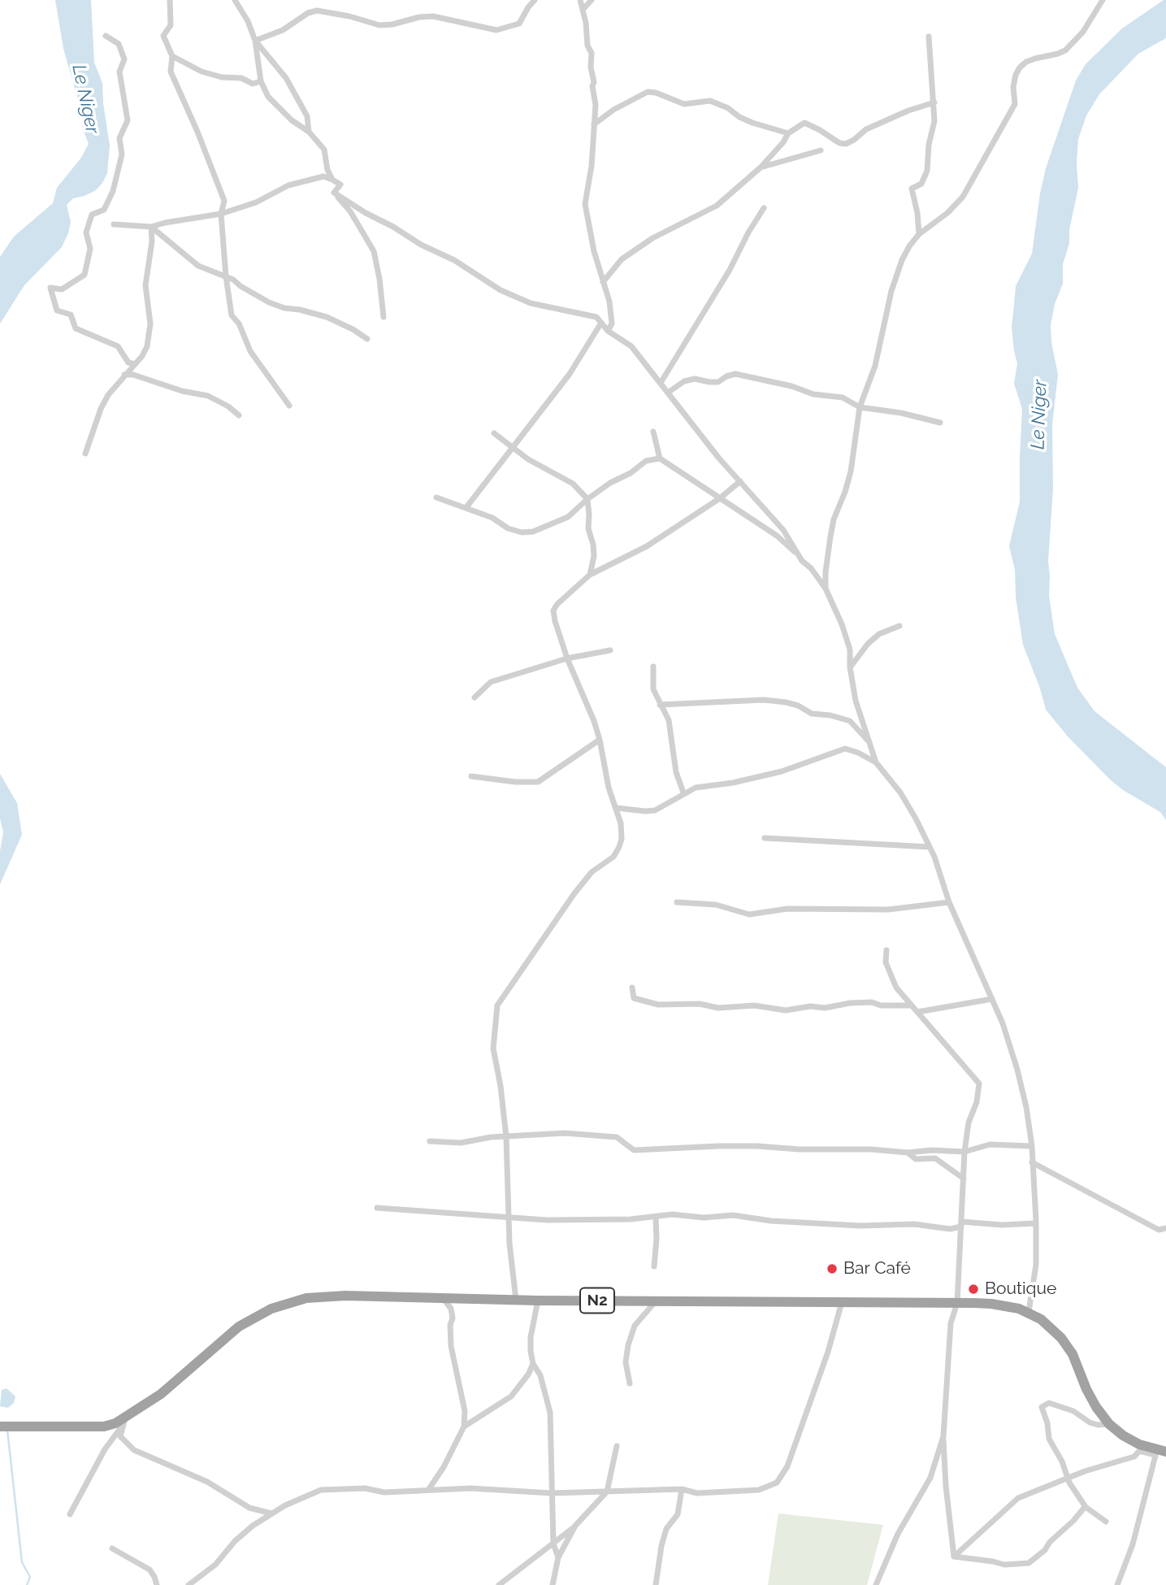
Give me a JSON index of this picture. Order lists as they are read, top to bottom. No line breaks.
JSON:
{"streets":{"highway":["N2"]},"water":["Le Niger"],"places":["Bar Café","Boutique"]}
